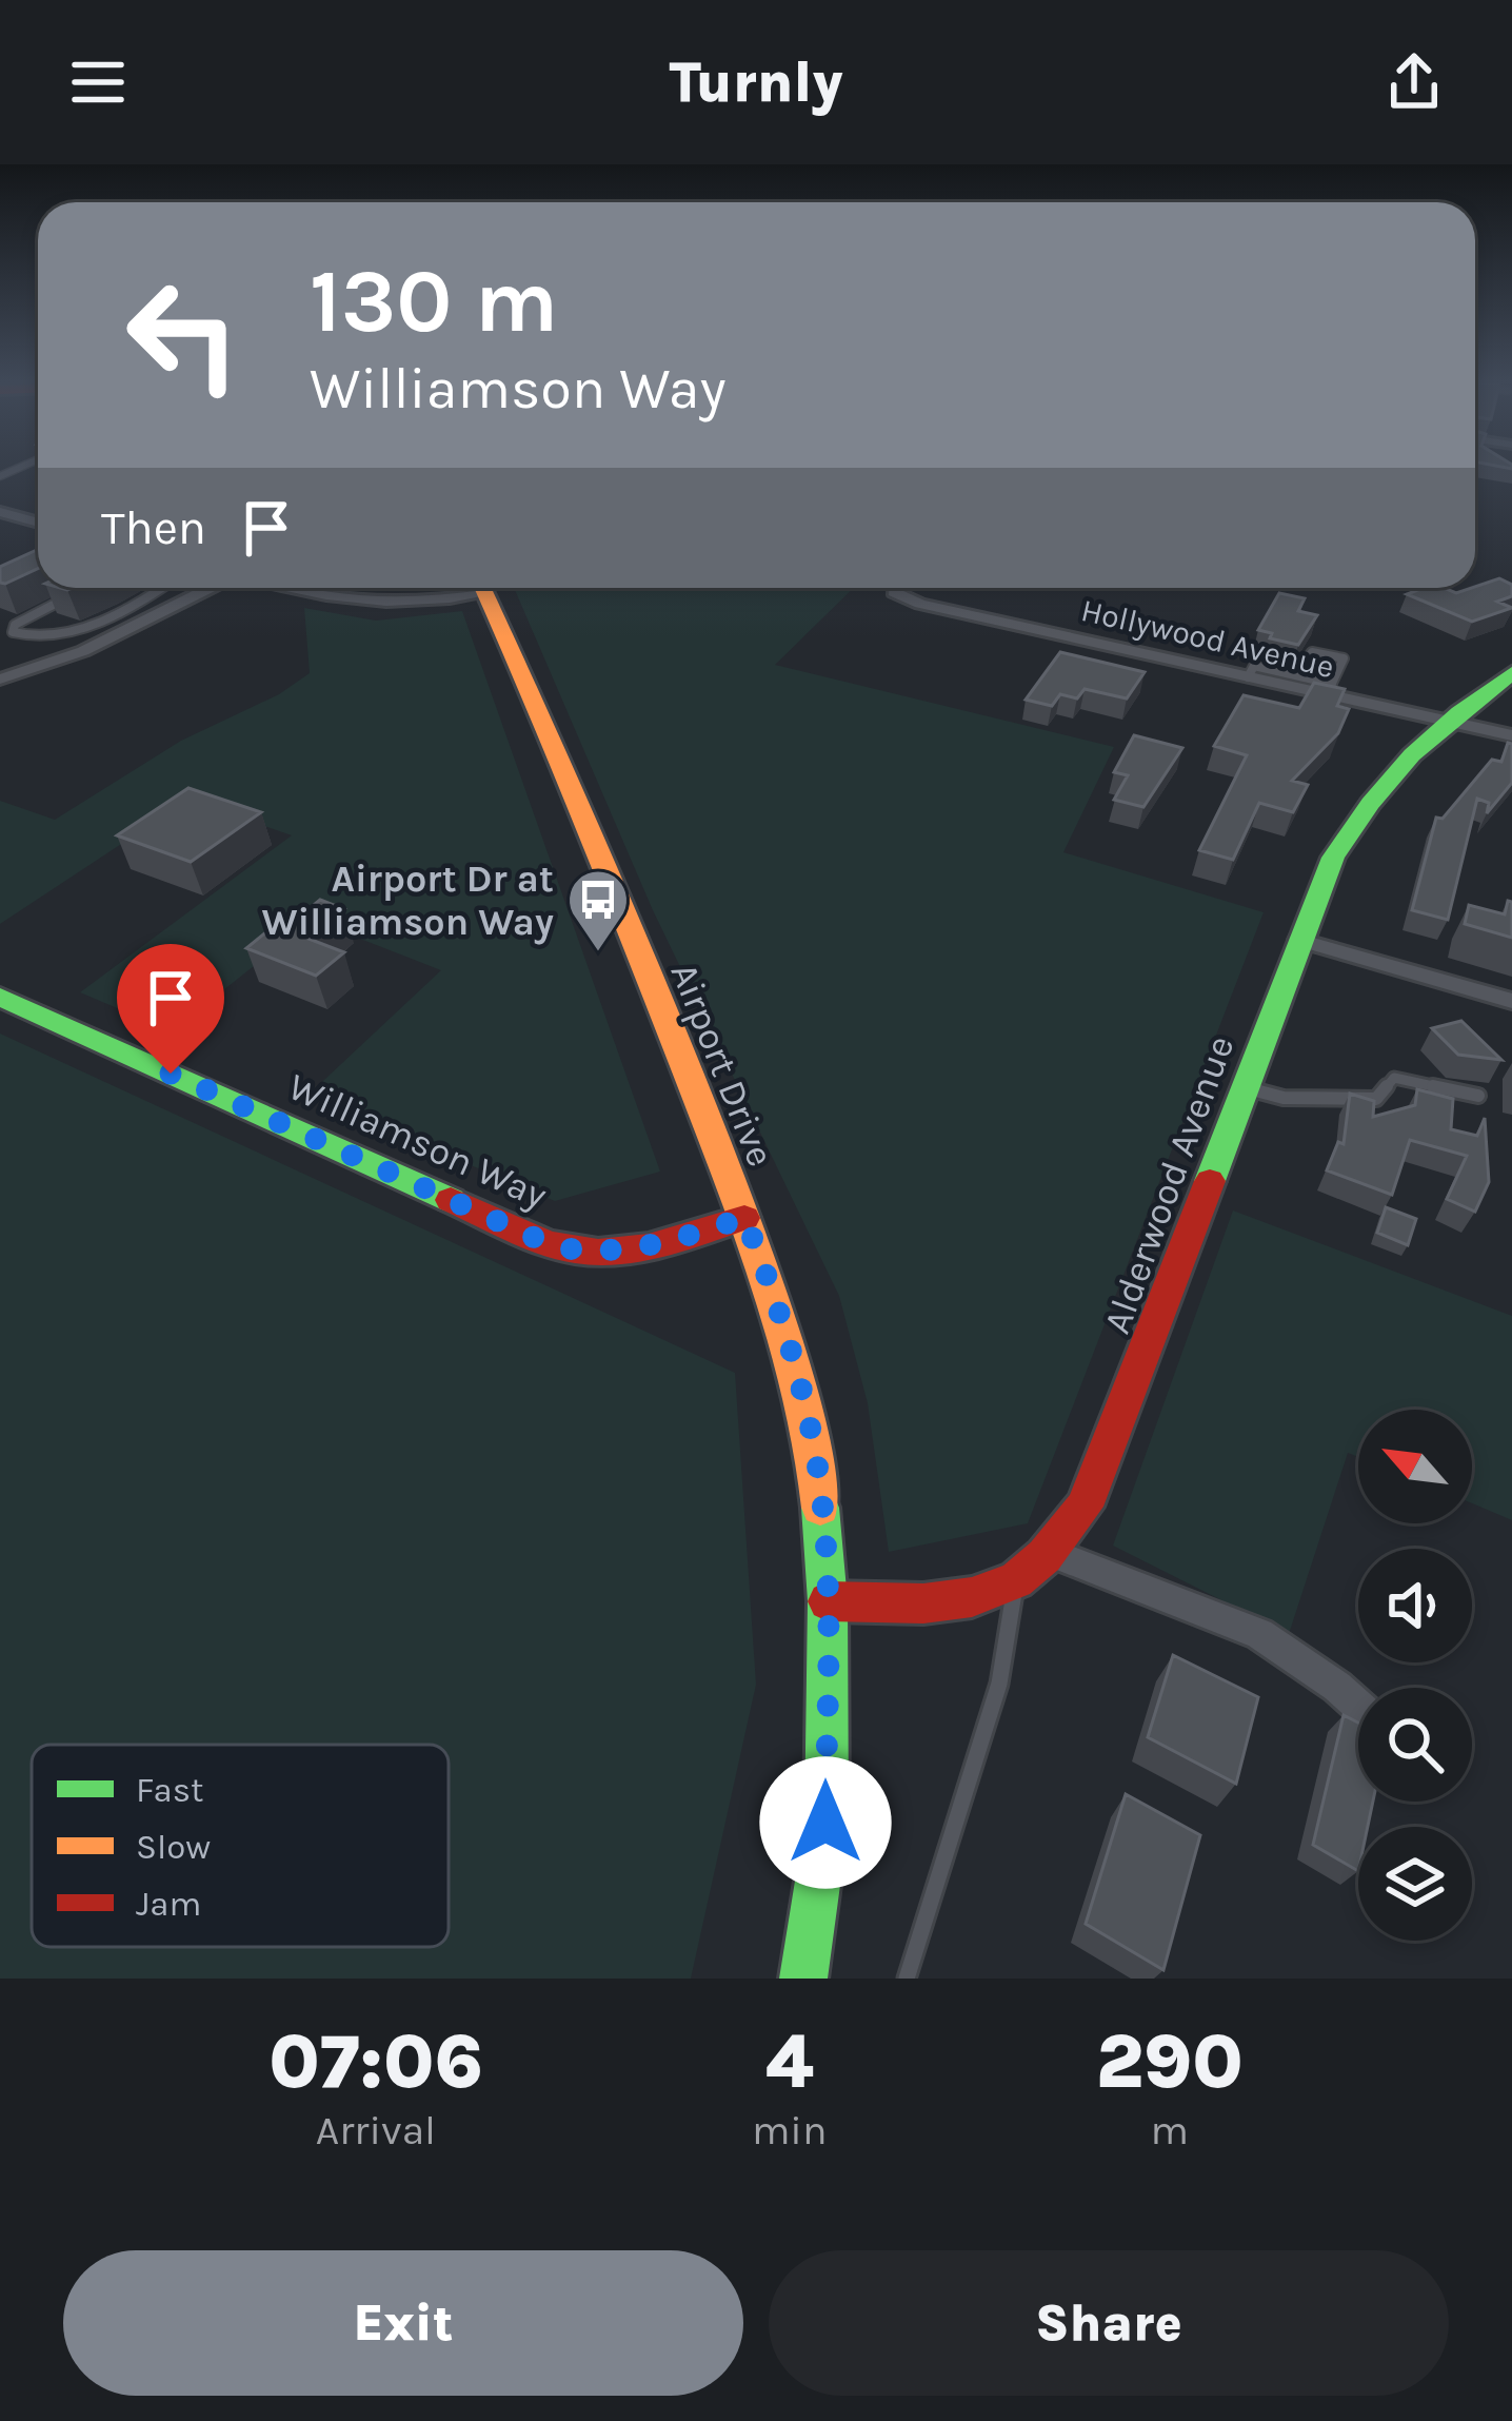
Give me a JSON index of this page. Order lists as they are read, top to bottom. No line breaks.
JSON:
{"streets":{"street":["Hollywood Avenue","Airport Drive","Williamson Way","Alderwood Avenue"]},"crossings":[["Hollywood Avenue","Alderwood Avenue"],["Airport Drive","Williamson Way"],["Airport Drive","Alderwood Avenue"]],"places":{"bus stop":["Airport Dr at Williamson Way"]},"legend":["Fast","Slow","Jam"],"north":"top left","page":{"header":"Turnly","turn":["130 m","Williamson Way"],"then":"Then","eta":["07:06","Arrival","4","min","290","m"],"buttons":["Exit","Share"]}}
